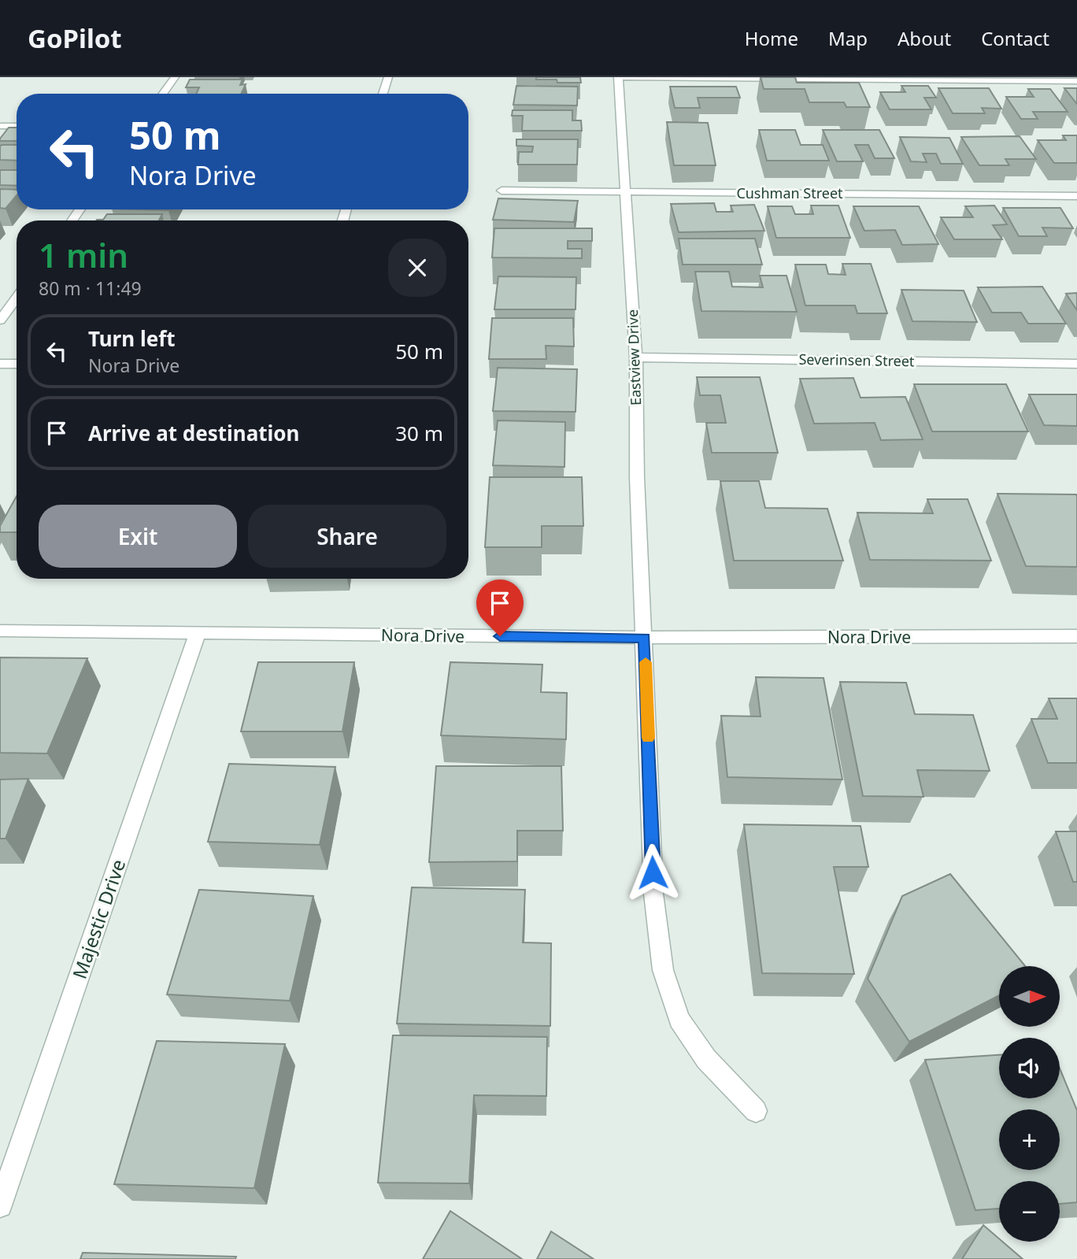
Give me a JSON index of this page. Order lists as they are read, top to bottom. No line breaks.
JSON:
{"streets":{"street":["Cushman Street","Eastview Drive","Severinsen Street","Nora Drive","Majestic Drive"]},"crossings":[["Cushman Street","Eastview Drive"],["Eastview Drive","Severinsen Street"],["Eastview Drive","Nora Drive"],["Nora Drive","Majestic Drive"]],"north":"right","page":{"header":"GoPilot","nav":["Home","Map","About","Contact"],"turn":["50 m","Nora Drive"],"heading":["1 min","80 m · 11:49"],"list":[{"name":"Turn left","note":"Nora Drive","value":"50 m"},{"name":"Arrive at destination","value":"30 m"}],"buttons":["Exit","Share"],"map_buttons":["+","−"]}}
